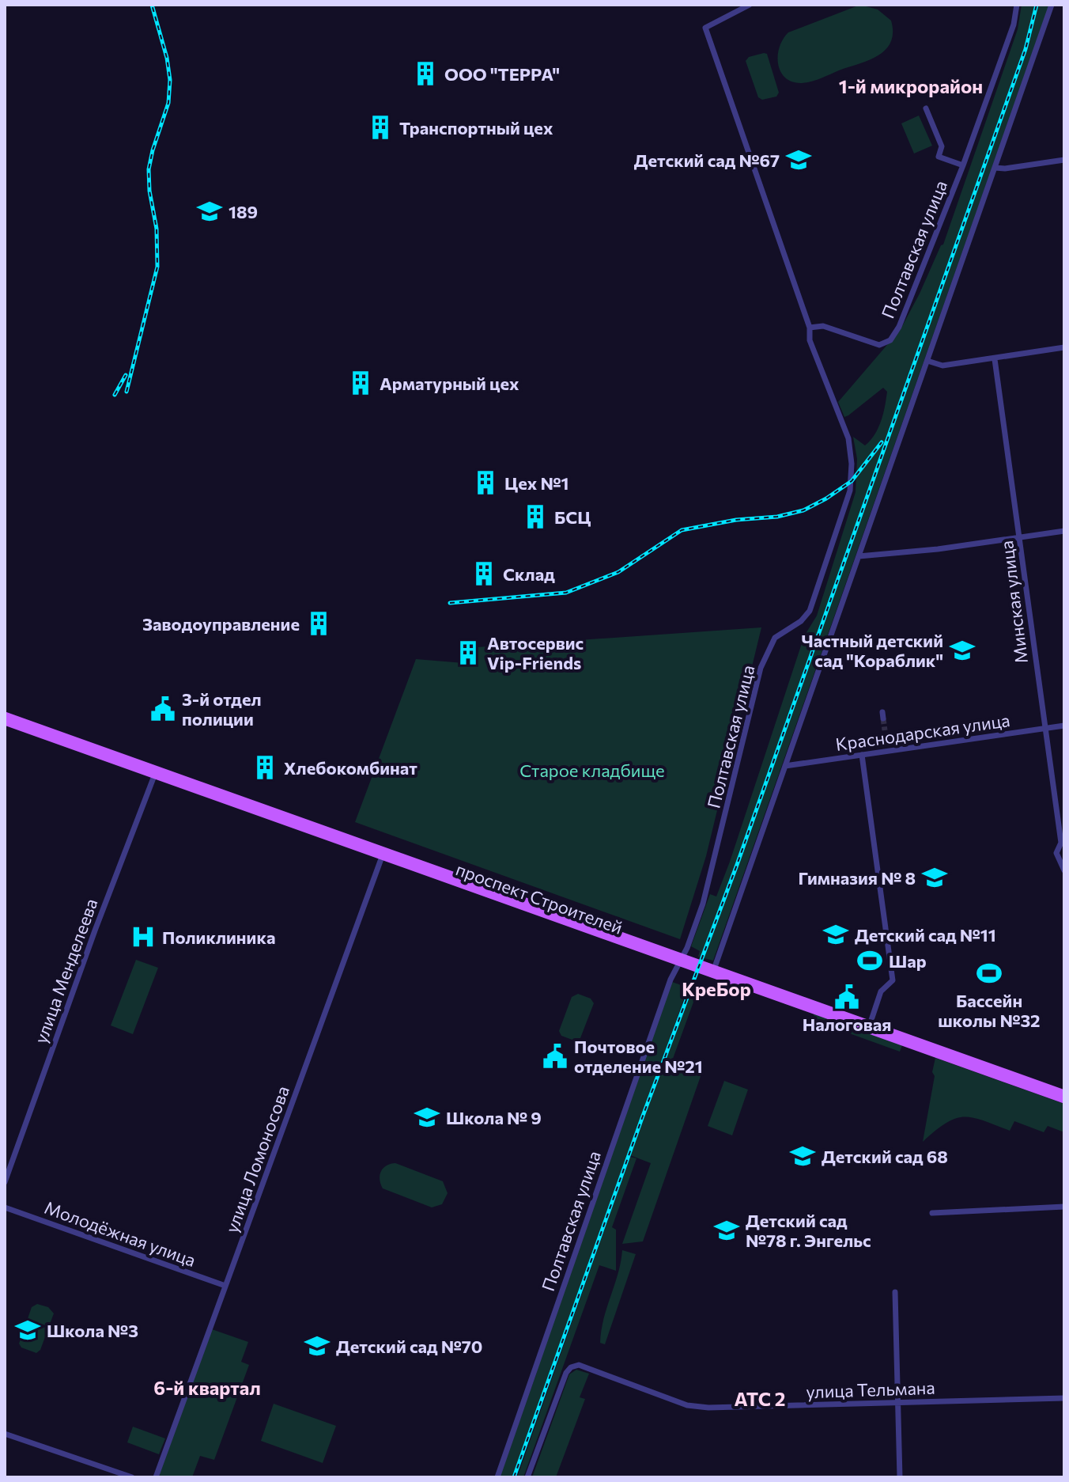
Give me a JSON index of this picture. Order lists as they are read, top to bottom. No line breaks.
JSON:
{"streets":{"main road":["проспект Строителей"],"street":["Полтавская улица","Минская улица","Краснодарская улица","улица Менделеева","улица Ломоносова","Молодёжная улица","улица Тельмана"]},"crossings":[["Полтавская улица","проспект Строителей"],["Минская улица","Краснодарская улица"],["проспект Строителей","улица Менделеева"],["проспект Строителей","улица Ломоносова"],["улица Ломоносова","Молодёжная улица"]],"districts":["1-й микрорайон","КреБор","6-й квартал","АТС 2"],"parks":["Старое кладбище"],"places":{"building":["OOO \"ТЕРРА\"","Транспортный цех","Арматурный цех","Цех №1","БСЦ","Склад","Заводоуправление","Автосервис Vip-Friends","Хлебокомбинат"],"school or university":["Детский сад №67","189","Частный детский сад \"Кораблик\"","Гимназия № 8","Детский сад №11","Школа № 9","Детский сад 68","Детский сад №78 г. Энгельс","Школа №3","Детский сад №70"],"public building":["3-й отдел полиции","Налоговая","Почтовое отделение №21"],"hospital":["Поликлиника"],"sports":["Шар","Бассейн школы №32"]}}
